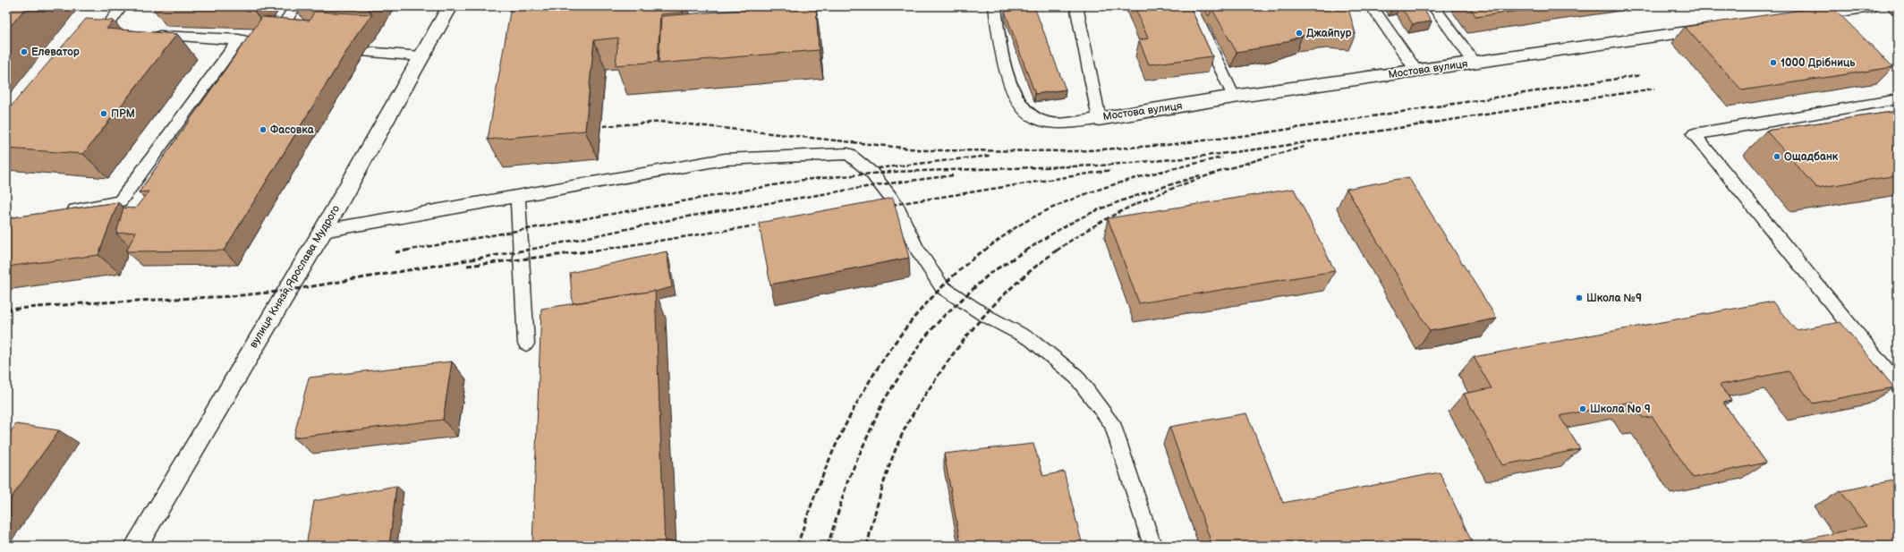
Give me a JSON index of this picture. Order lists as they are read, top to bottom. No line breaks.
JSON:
{"streets":{"street":["Мостова вулиця","вулиця Князя Ярослава Мудрого"]},"places":["Джайпур","Елеватор","1000 Дрібниць","ПРМ","Фасовка","Ощадбанк","Школа №9","Школа No 9"]}
